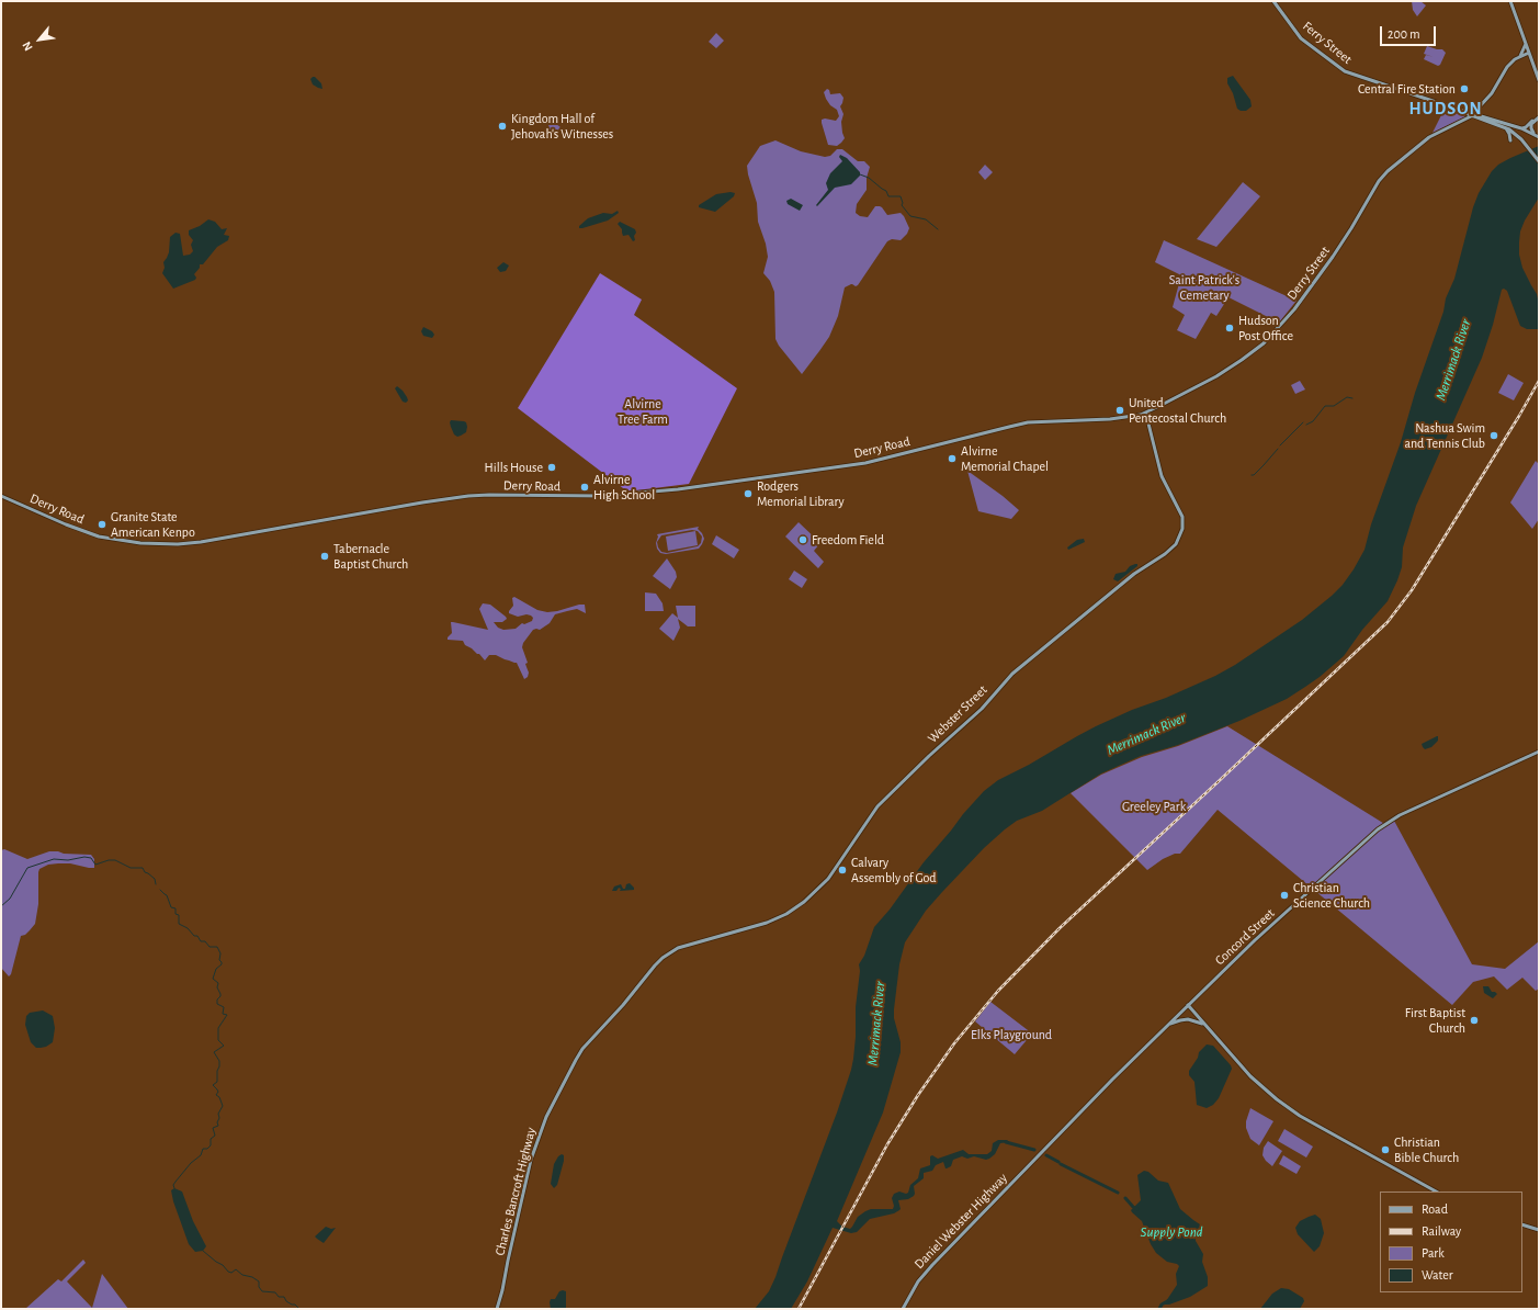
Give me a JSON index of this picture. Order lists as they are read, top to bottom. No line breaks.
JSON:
{"streets":{"main road":["Ferry Street","Derry Street","Derry Road","Webster Street","Concord Street","Charles Bancroft Highway","Daniel Webster Highway"]},"crossings":[["Ferry Street","Derry Street"],["Derry Street","Derry Road"],["Derry Street","Webster Street"],["Derry Road","Webster Street"],["Webster Street","Charles Bancroft Highway"],["Concord Street","Daniel Webster Highway"]],"districts":["HUDSON"],"water":["Merrimack River","Supply Pond"],"parks":["Saint Patrick's Cemetary","Alvirne Tree Farm","Greeley Park","Elks Playground"],"places":["Central Fire Station","Kingdom Hall of Jehovah's Witnesses","Hudson Post Office","United Pentecostal Church","Nashua Swim and Tennis Club","Alvirne Memorial Chapel","Hills House","Alvirne High School","Rodgers Memorial Library","Granite State American Kenpo","Freedom Field","Tabernacle Baptist Church","Calvary Assembly of God","Christian Science Church","First Baptist Church","Christian Bible Church"],"legend":["Road","Railway","Park","Water"],"scale_bar":"200 m","north":"bottom left"}
